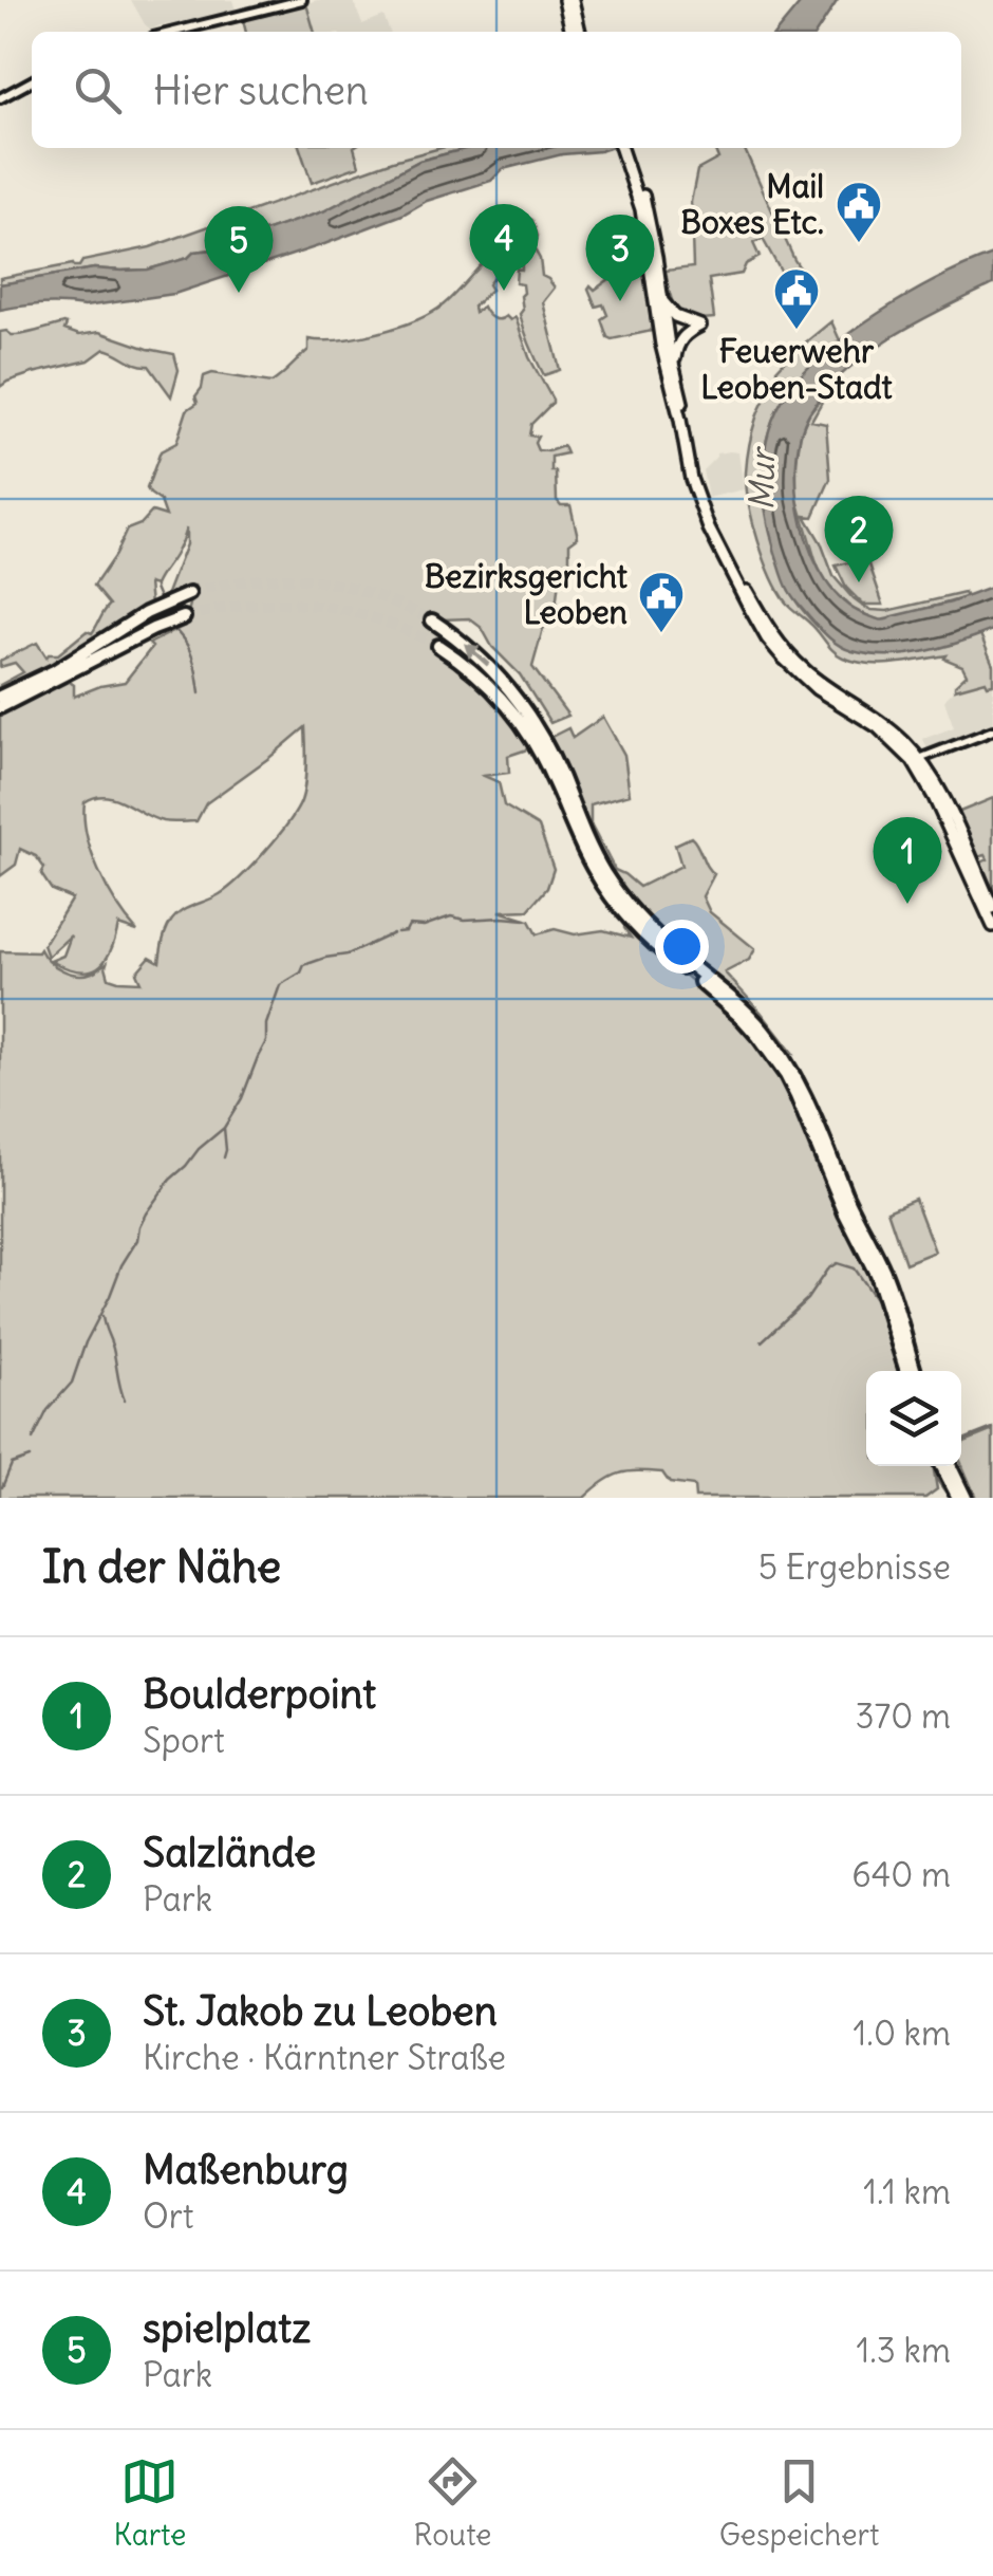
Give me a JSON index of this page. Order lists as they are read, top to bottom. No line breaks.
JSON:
{"water":["Mur"],"places":{"public building":["Mail Boxes Etc.","Feuerwehr Leoben-Stadt","Bezirksgericht Leoben"]},"page":{"search":"Hier suchen","pins":["4","5","3","2","1"],"heading":["In der Nähe","5 Ergebnisse"],"list":[{"mark":"1","name":"Boulderpoint","note":"Sport","value":"370 m"},{"mark":"2","name":"Salzlände","note":"Park","value":"640 m"},{"mark":"3","name":"St. Jakob zu Leoben","note":"Kirche · Kärntner Straße","value":"1.0 km"},{"mark":"4","name":"Maßenburg","note":"Ort","value":"1.1 km"},{"mark":"5","name":"spielplatz","note":"Park","value":"1.3 km"}],"nav":["Karte","Route","Gespeichert"]}}
